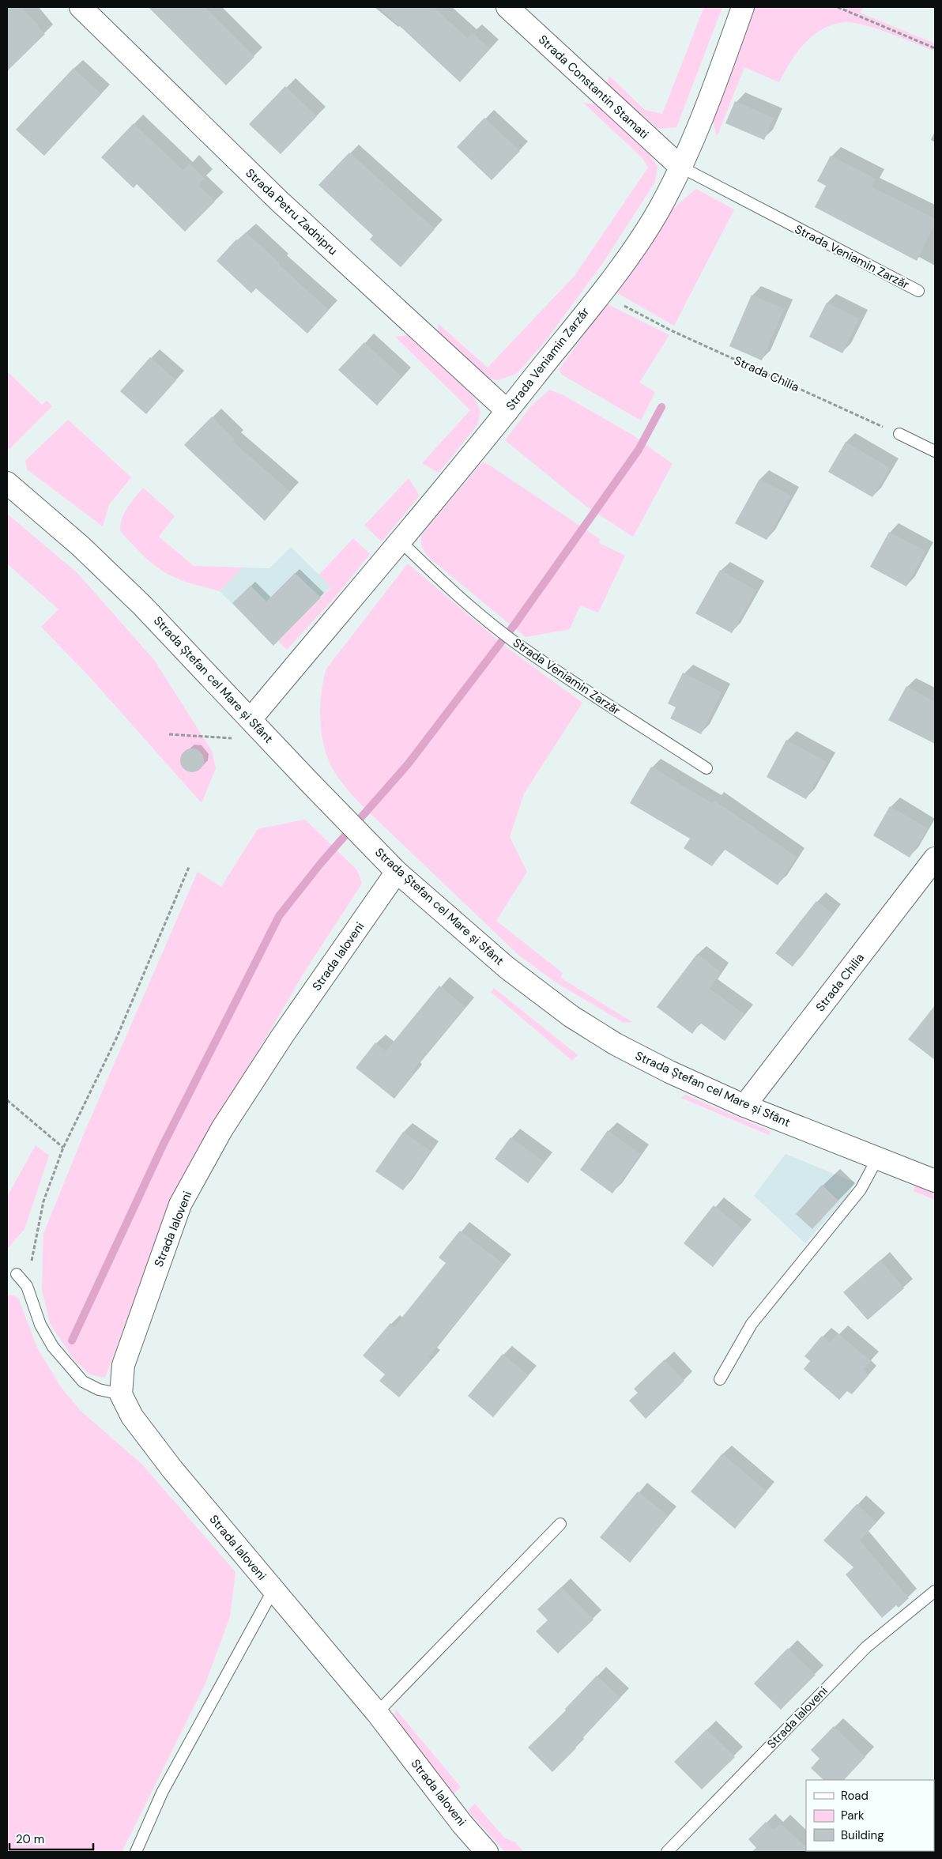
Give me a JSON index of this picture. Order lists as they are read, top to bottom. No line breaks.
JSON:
{"streets":{"street":["Strada Constantin Stamati","Strada Petru Zadnipru","Strada Veniamin Zarzăr","Strada Chilia","Strada Ștefan cel Mare și Sfânt","Strada Ialoveni"]},"crossings":[["Strada Constantin Stamati","Strada Veniamin Zarzăr"],["Strada Petru Zadnipru","Strada Veniamin Zarzăr"],["Strada Veniamin Zarzăr","Strada Chilia"],["Strada Veniamin Zarzăr","Strada Ștefan cel Mare și Sfânt"],["Strada Chilia","Strada Ștefan cel Mare și Sfânt"],["Strada Ștefan cel Mare și Sfânt","Strada Ialoveni"]],"legend":["Road","Park","Building"],"scale_bar":"20 m"}
